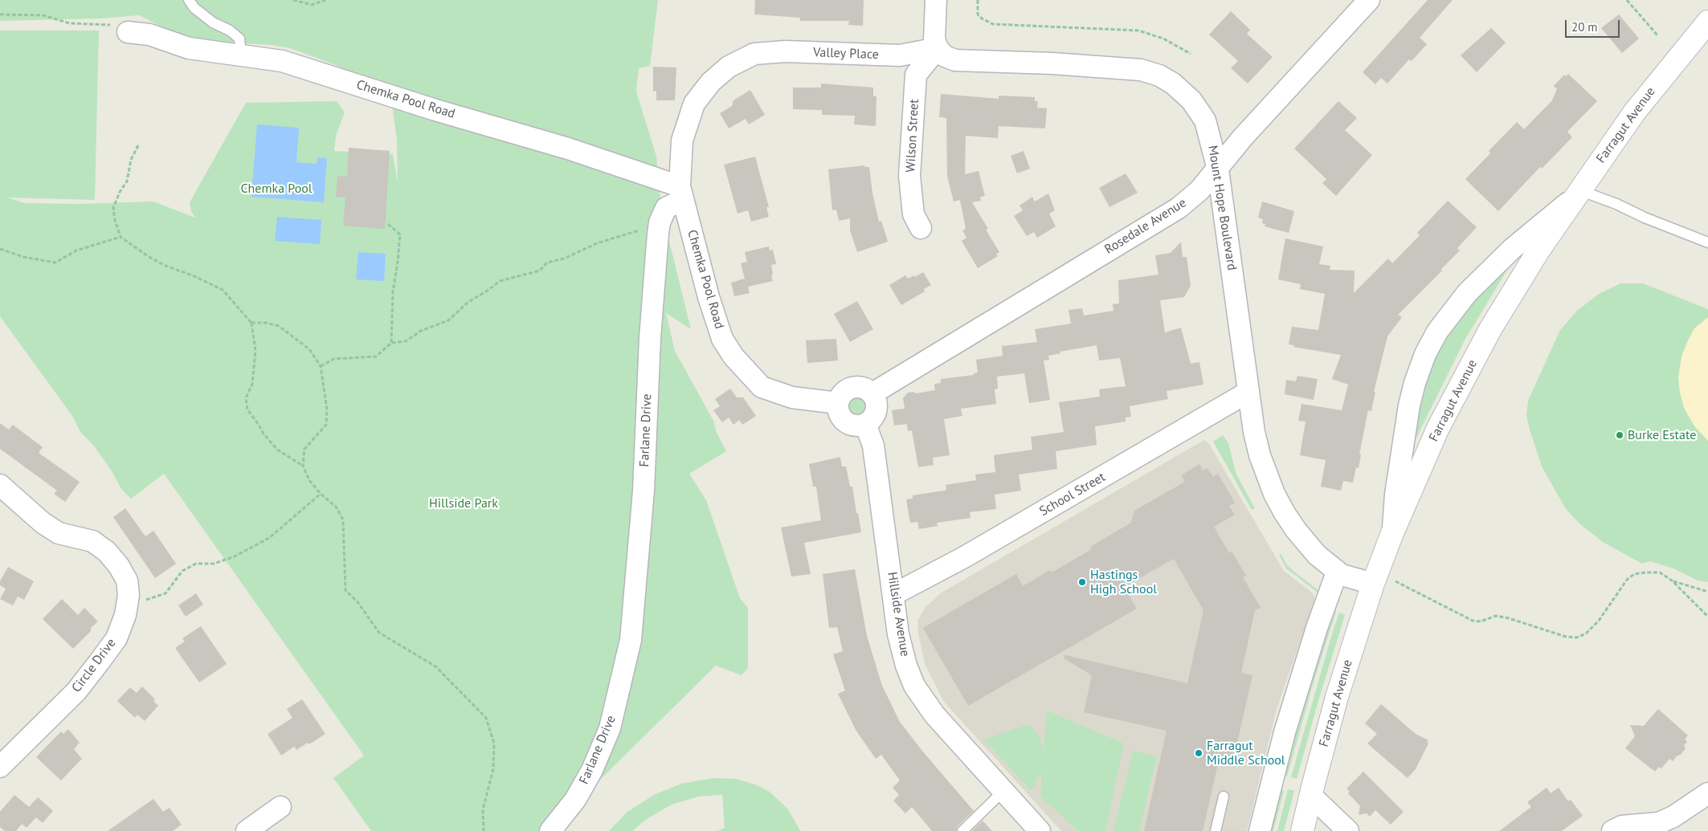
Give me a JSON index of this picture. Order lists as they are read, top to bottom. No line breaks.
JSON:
{"streets":{"main road":["Farragut Avenue"],"street":["Valley Place","Chemka Pool Road","Wilson Street","Mount Hope Boulevard","Rosedale Avenue","Farlane Drive","School Street","Hillside Avenue","Circle Drive"]},"crossings":[["Valley Place","Chemka Pool Road"],["Valley Place","Wilson Street"],["Valley Place","Mount Hope Boulevard"],["Valley Place","Farlane Drive"],["Chemka Pool Road","Rosedale Avenue"],["Chemka Pool Road","Farlane Drive"],["Chemka Pool Road","Hillside Avenue"],["Farragut Avenue","Mount Hope Boulevard"],["Wilson Street","Mount Hope Boulevard"],["Mount Hope Boulevard","Rosedale Avenue"],["Mount Hope Boulevard","School Street"],["Rosedale Avenue","Hillside Avenue"],["School Street","Hillside Avenue"]],"parks":["Chemka Pool","Hillside Park"],"places":["Burke Estate","Hastings High School","Farragut Middle School"],"scale_bar":"20 m"}
